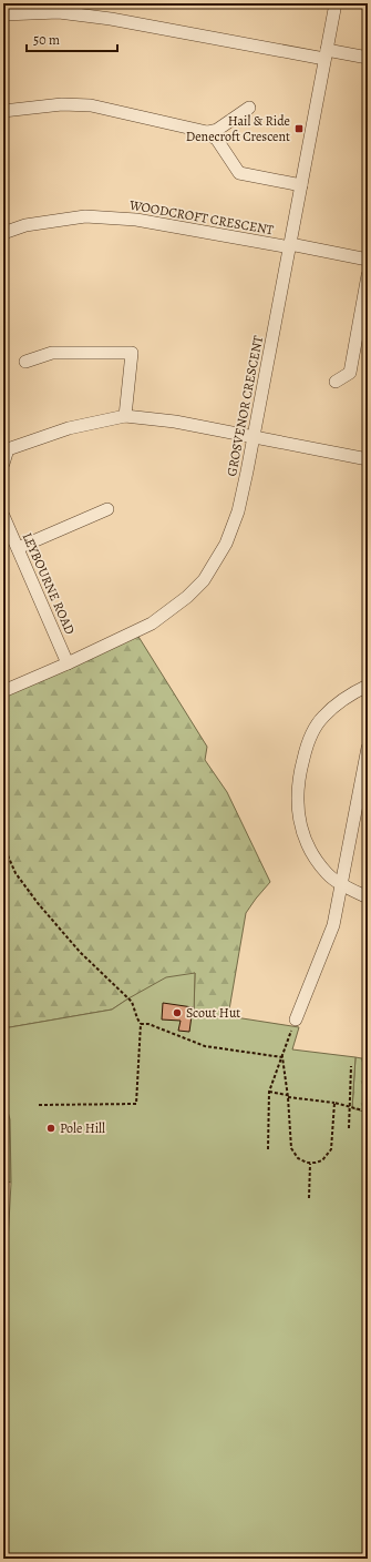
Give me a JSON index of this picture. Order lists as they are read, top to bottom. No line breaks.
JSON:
{"streets":{"street":["WOODCROFT CRESCENT","GROSVENOR CRESCENT","LEYBOURNE ROAD"]},"crossings":[["WOODCROFT CRESCENT","GROSVENOR CRESCENT"],["GROSVENOR CRESCENT","LEYBOURNE ROAD"]],"places":{"transit":["Hail & Ride Denecroft Crescent"],"other":["Scout Hut","Pole Hill"]},"scale_bar":"50 m"}
